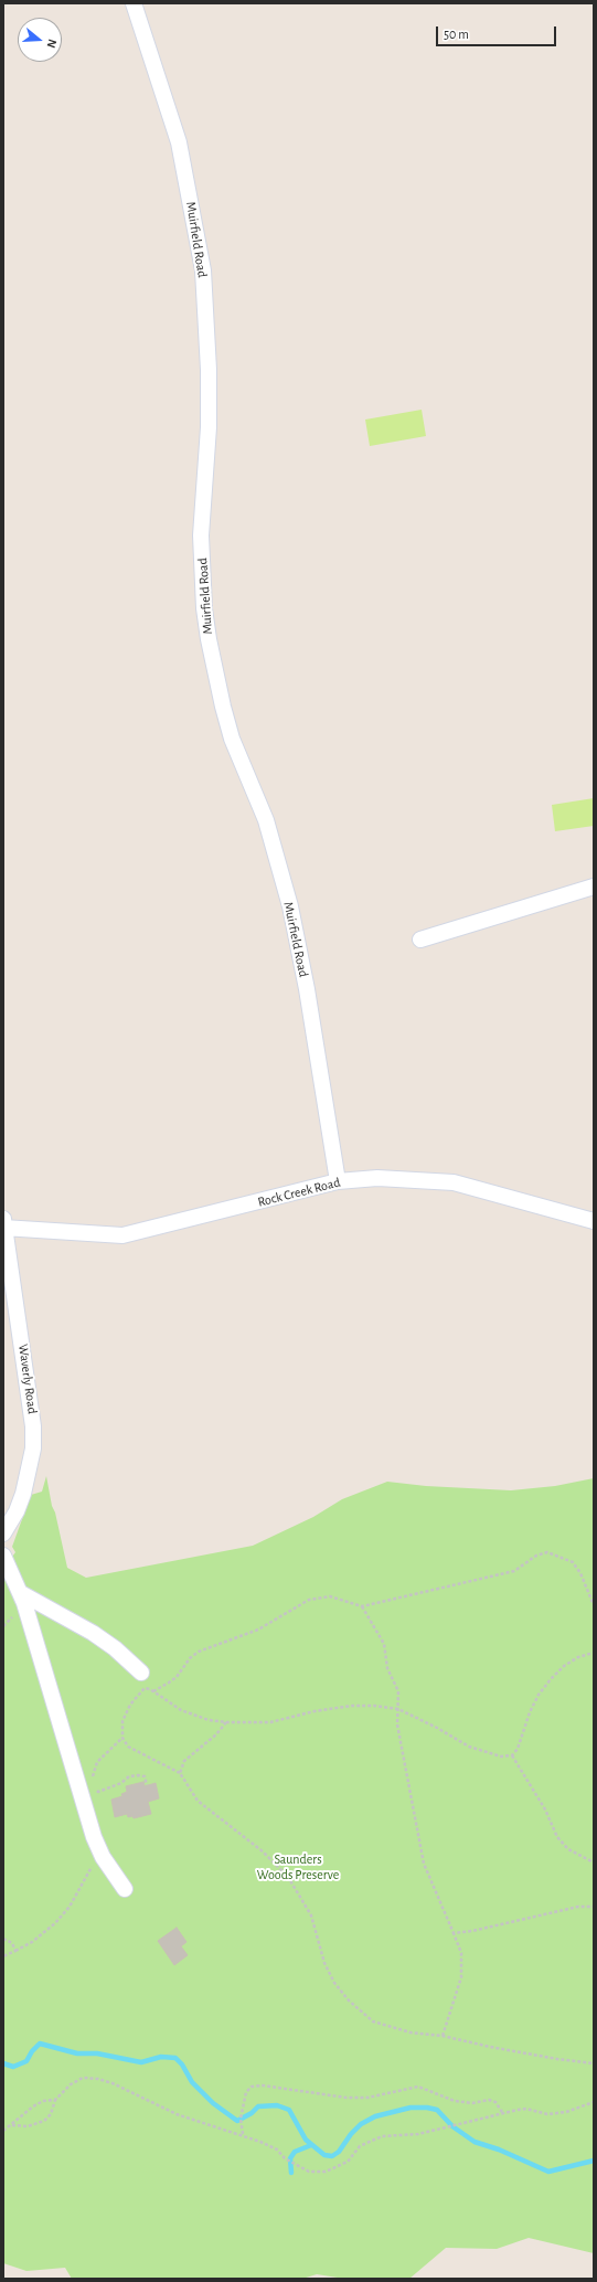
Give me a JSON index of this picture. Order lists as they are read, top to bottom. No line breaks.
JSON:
{"streets":{"street":["Muirfield Road","Rock Creek Road","Waverly Road"]},"crossings":[["Muirfield Road","Rock Creek Road"],["Rock Creek Road","Waverly Road"]],"parks":["Saunders Woods Preserve"],"scale_bar":"50 m","north":"right"}
